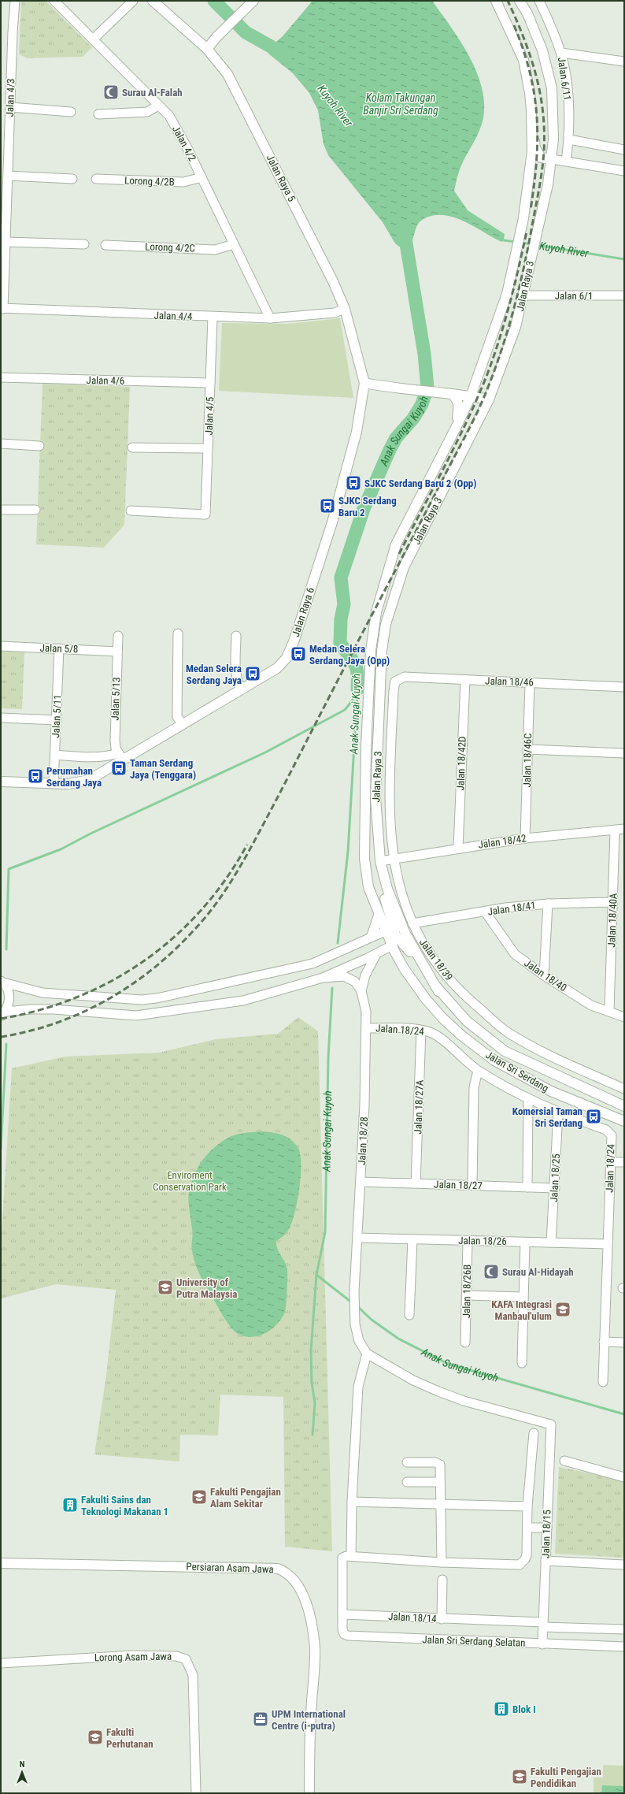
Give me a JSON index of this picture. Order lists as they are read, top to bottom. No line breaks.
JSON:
{"streets":{"street":["Jalan 6/11","Jalan 4/3","Jalan 4/2","Jalan Raya 5","Lorong 4/2B","Lorong 4/2C","Jalan Raya 3","Jalan 6/1","Jalan 4/4","Jalan 4/6","Jalan 4/5","Jalan Raya 6","Jalan 5/8","Jalan 18/46","Jalan 5/13","Jalan 5/11","Jalan 18/46C","Jalan 18/42D","Jalan 18/42","Jalan 18/41","Jalan 18/40A","Jalan 18/39","Jalan 18/40","Jalan 18/24","Jalan Sri Serdang","Jalan 18/27A","Jalan 18/28","Jalan 18/25","Jalan 18/27","Jalan 18/26","Jalan 18/26B","Jalan 18/15","Persiaran Asam Jawa","Jalan 18/14","Jalan Sri Serdang Selatan","Lorong Asam Jawa"]},"crossings":[["Jalan 4/3","Jalan 4/4"],["Jalan 4/2","Lorong 4/2B"],["Jalan 4/2","Lorong 4/2C"],["Jalan 4/2","Jalan 4/4"],["Jalan Raya 5","Jalan 4/4"],["Jalan Raya 5","Jalan Raya 6"],["Jalan Raya 3","Jalan 6/1"],["Jalan Raya 3","Jalan 18/42"],["Jalan Raya 3","Jalan Sri Serdang"],["Jalan 4/4","Jalan 4/5"],["Jalan 4/6","Jalan 4/5"],["Jalan Raya 6","Jalan 5/13"],["Jalan Raya 6","Jalan 5/11"],["Jalan 5/8","Jalan 5/13"],["Jalan 5/8","Jalan 5/11"],["Jalan 18/46","Jalan 18/46C"],["Jalan 18/46","Jalan 18/42D"],["Jalan 18/46","Jalan 18/39"],["Jalan 18/46C","Jalan 18/42"],["Jalan 18/42D","Jalan 18/42"],["Jalan 18/42","Jalan 18/40A"],["Jalan 18/42","Jalan 18/39"],["Jalan 18/41","Jalan 18/40A"],["Jalan 18/41","Jalan 18/39"],["Jalan 18/41","Jalan 18/40"],["Jalan 18/40A","Jalan 18/40"],["Jalan 18/24","Jalan 18/27A"],["Jalan 18/24","Jalan 18/28"],["Jalan 18/24","Jalan 18/25"],["Jalan 18/24","Jalan 18/26"],["Jalan 18/27A","Jalan 18/27"],["Jalan 18/28","Jalan 18/27"],["Jalan 18/28","Jalan 18/26"],["Jalan 18/28","Jalan 18/15"],["Jalan 18/25","Jalan 18/27"],["Jalan 18/25","Jalan 18/26"],["Jalan 18/26","Jalan 18/26B"],["Jalan 18/15","Jalan 18/14"],["Jalan 18/15","Jalan Sri Serdang Selatan"],["Jalan 18/14","Jalan Sri Serdang Selatan"]],"water":["Kolam Takungan Banjir Sri Serdang","Kuyoh River","Anak Sungai Kuyoh"],"parks":["Enviroment Conservation Park"],"places":{"mosque":["Surau Al-Falah","Surau Al-Hidayah"],"bus stop":["SJKC Serdang Baru 2 (Opp)","SJKC Serdang Baru 2","Medan Selera Serdang Jaya (Opp)","Medan Selera Serdang Jaya","Taman Serdang Jaya (Tenggara)","Perumahan Serdang Jaya","Komersial Taman Sri Serdang"],"school or university":["University of Putra Malaysia","KAFA Integrasi Manbaul'ulum","Fakulti Pengajian Alam Sekitar","Fakulti Perhutanan","Fakulti Pengajian Pendidikan"],"building":["Fakulti Sains dan Teknologi Makanan 1","Blok I"],"office":["UPM International Centre (i-putra)"]},"north":"top"}
